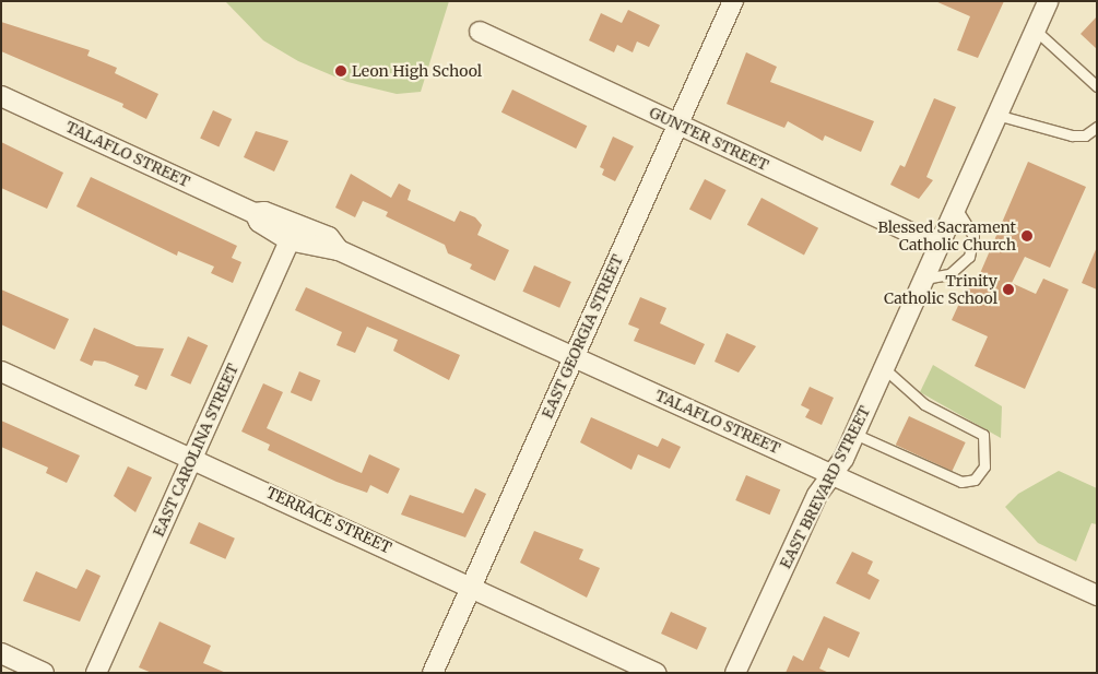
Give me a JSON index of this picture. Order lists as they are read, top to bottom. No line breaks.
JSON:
{"streets":{"street":["GUNTER STREET","TALAFLO STREET","EAST GEORGIA STREET","EAST CAROLINA STREET","EAST BREVARD STREET","TERRACE STREET"]},"crossings":[["GUNTER STREET","EAST GEORGIA STREET"],["GUNTER STREET","EAST BREVARD STREET"],["TALAFLO STREET","EAST GEORGIA STREET"],["TALAFLO STREET","EAST CAROLINA STREET"],["TALAFLO STREET","EAST BREVARD STREET"],["EAST GEORGIA STREET","TERRACE STREET"],["EAST CAROLINA STREET","TERRACE STREET"]],"places":["Leon High School","Blessed Sacrament Catholic Church","Trinity Catholic School"]}
